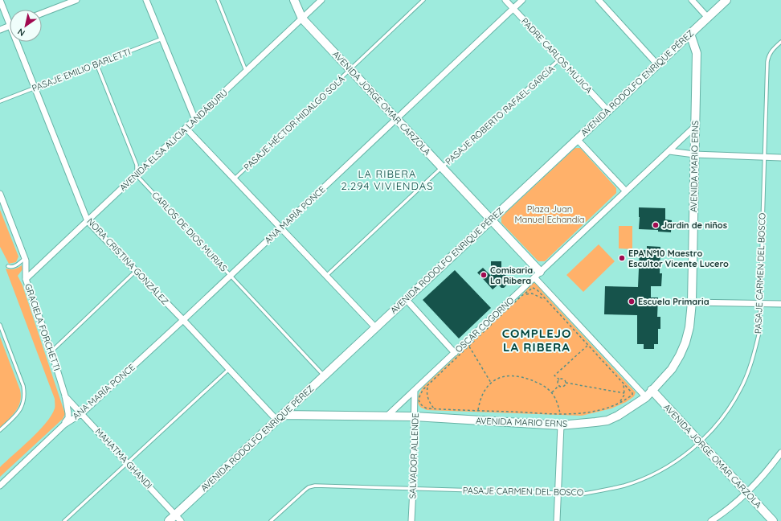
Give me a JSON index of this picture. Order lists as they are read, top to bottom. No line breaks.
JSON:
{"streets":{"street":["PADRE CARLOS MUJICA","AVENIDA RODOLFO ENRIQUE PÉREZ","AVENIDA JORGE OMAR CARZOLA","AVENIDA ELSA ALICIA LANDÁBURU","AVENIDA MARIO ERNS","ANA MARÍA PONCE","NORA CRISTINA GONZÁLEZ","OSCAR COGORNO","GRACIELA FORCHETTI","SALVADOR ALLENDE","MAHATMA GHANDI"],"lane":["PASAJE EMILIO BARLETTI","PASAJE ROBERTO RAFAEL GARCÍA","PASAJE HÉCTOR HIDALGO SOLÁ","CARLOS DE DIOS MURIAS","PASAJE CARMEN DEL BOSCO"]},"crossings":[["PADRE CARLOS MUJICA","AVENIDA RODOLFO ENRIQUE PÉREZ"],["PADRE CARLOS MUJICA","PASAJE ROBERTO RAFAEL GARCÍA"],["PADRE CARLOS MUJICA","ANA MARÍA PONCE"],["PASAJE EMILIO BARLETTI","NORA CRISTINA GONZÁLEZ"],["AVENIDA RODOLFO ENRIQUE PÉREZ","AVENIDA JORGE OMAR CARZOLA"],["AVENIDA RODOLFO ENRIQUE PÉREZ","AVENIDA MARIO ERNS"],["AVENIDA RODOLFO ENRIQUE PÉREZ","CARLOS DE DIOS MURIAS"],["AVENIDA RODOLFO ENRIQUE PÉREZ","NORA CRISTINA GONZÁLEZ"],["AVENIDA RODOLFO ENRIQUE PÉREZ","MAHATMA GHANDI"],["AVENIDA JORGE OMAR CARZOLA","PASAJE ROBERTO RAFAEL GARCÍA"],["AVENIDA JORGE OMAR CARZOLA","PASAJE HÉCTOR HIDALGO SOLÁ"],["AVENIDA JORGE OMAR CARZOLA","AVENIDA ELSA ALICIA LANDÁBURU"],["AVENIDA JORGE OMAR CARZOLA","AVENIDA MARIO ERNS"],["AVENIDA JORGE OMAR CARZOLA","ANA MARÍA PONCE"],["AVENIDA JORGE OMAR CARZOLA","PASAJE CARMEN DEL BOSCO"],["AVENIDA JORGE OMAR CARZOLA","OSCAR COGORNO"],["AVENIDA ELSA ALICIA LANDÁBURU","CARLOS DE DIOS MURIAS"],["AVENIDA ELSA ALICIA LANDÁBURU","NORA CRISTINA GONZÁLEZ"],["AVENIDA ELSA ALICIA LANDÁBURU","GRACIELA FORCHETTI"],["AVENIDA MARIO ERNS","NORA CRISTINA GONZÁLEZ"],["AVENIDA MARIO ERNS","OSCAR COGORNO"],["AVENIDA MARIO ERNS","SALVADOR ALLENDE"],["ANA MARÍA PONCE","CARLOS DE DIOS MURIAS"],["ANA MARÍA PONCE","NORA CRISTINA GONZÁLEZ"],["ANA MARÍA PONCE","GRACIELA FORCHETTI"],["ANA MARÍA PONCE","MAHATMA GHANDI"],["PASAJE CARMEN DEL BOSCO","SALVADOR ALLENDE"],["OSCAR COGORNO","SALVADOR ALLENDE"],["GRACIELA FORCHETTI","MAHATMA GHANDI"]],"districts":["LA RIBERA 2.294 VIVIENDAS","COMPLEJO LA RIBERA"],"parks":["Plaza Juan Manuel Echandía"],"places":["Jardin de niños","EPA Nº10 Maestro Escultor Vicente Lucero","Comisaria La Ribera","Escuela Primaria"],"north":"bottom left"}
